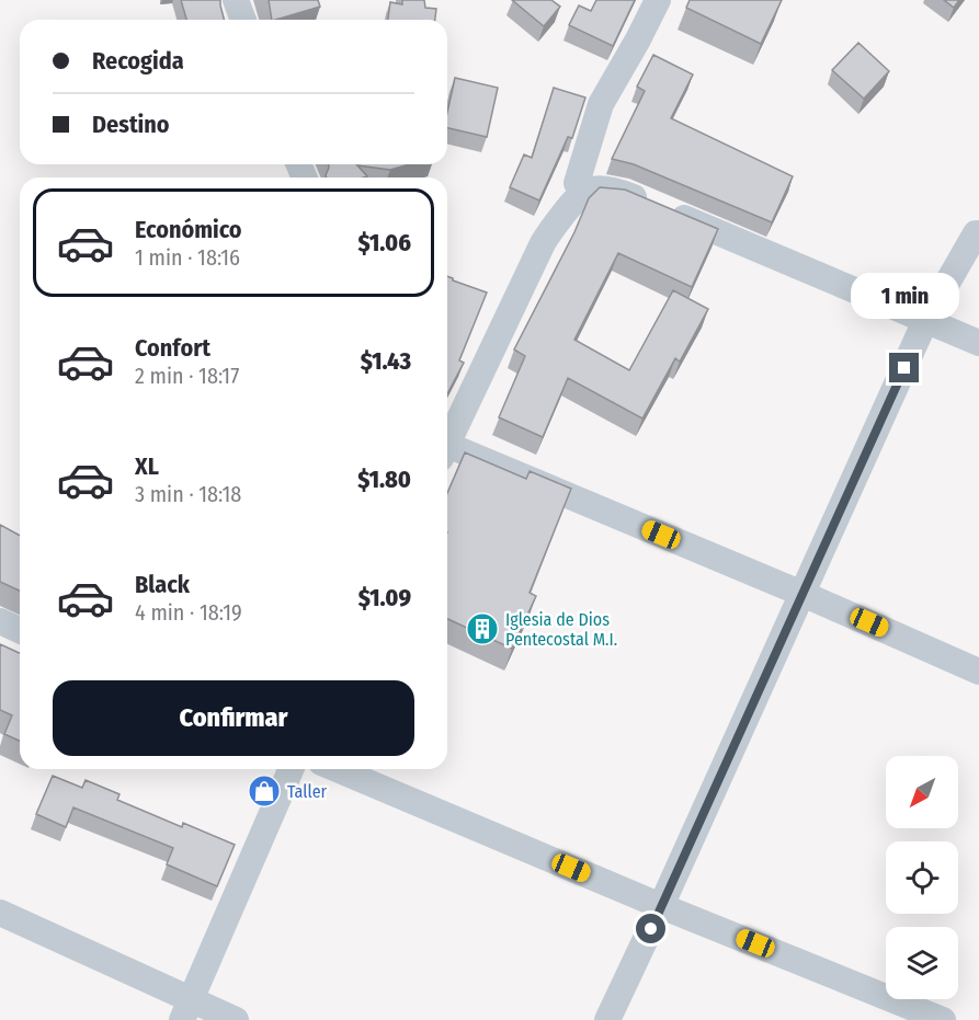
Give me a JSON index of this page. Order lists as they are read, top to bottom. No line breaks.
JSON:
{"places":{"building":["Iglesia de Dios Pentecostal M.I."],"shop":["Taller"]},"north":"bottom left","page":{"banner":["Recogida","Destino"],"list":[{"name":"Económico","note":"1 min · 18:16","value":"$1.06"},{"name":"Confort","note":"2 min · 18:17","value":"$1.43"},{"name":"XL","note":"3 min · 18:18","value":"$1.80"},{"name":"Black","note":"4 min · 18:19","value":"$1.09"}],"bubble":"1 min","buttons":"Confirmar"}}
